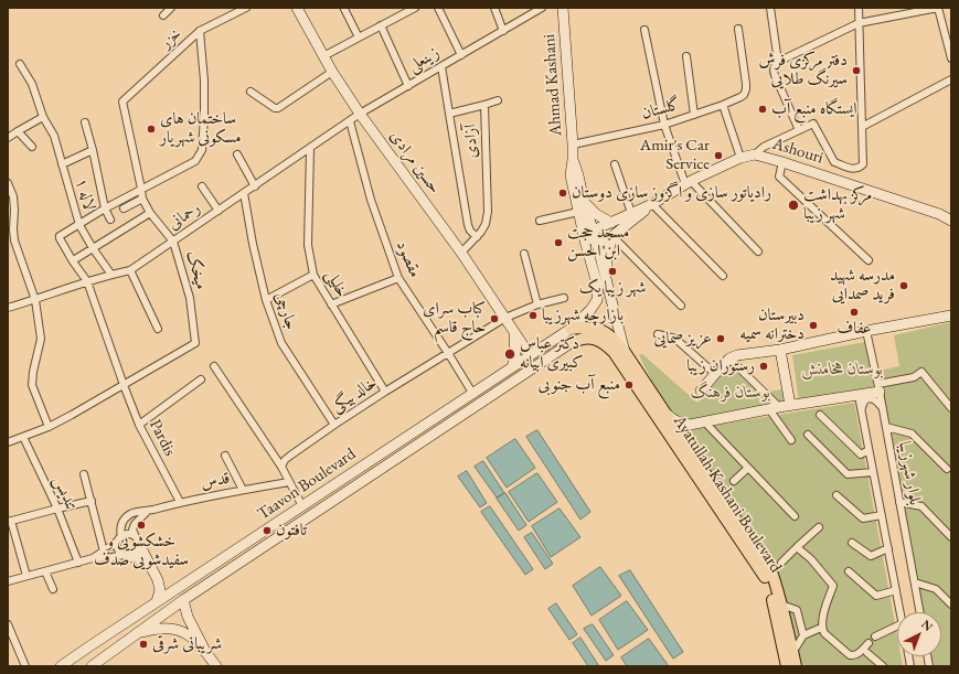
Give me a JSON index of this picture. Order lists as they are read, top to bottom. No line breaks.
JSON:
{"streets":{"main road":["Ahmad Kashani","Ashouri","حسین مرادی","Taavon Boulevard","Ayatullah Kashani Boulevard"],"street":["خزر","زینعلی","گلستان","آزادی","لاله ۱","رحمانی","مقصود","میخک","خلیلی","جارچی","خالد بیگی","Pardis","بلوار شهرزیبا","قدس","تندیس"]},"crossings":[["خزر","میخک"],["زینعلی","آزادی"],["زینعلی","حسین مرادی"],["زینعلی","رحمانی"],["Ahmad Kashani","گلستان"],["Ahmad Kashani","Taavon Boulevard"],["Ahmad Kashani","Ayatullah Kashani Boulevard"],["آزادی","حسین مرادی"],["حسین مرادی","رحمانی"],["حسین مرادی","خالد بیگی"],["حسین مرادی","Taavon Boulevard"],["لاله ۱","رحمانی"],["لاله ۱","Pardis"],["رحمانی","مقصود"],["رحمانی","میخک"],["رحمانی","خلیلی"],["رحمانی","جارچی"],["رحمانی","Pardis"],["مقصود","خالد بیگی"],["مقصود","Taavon Boulevard"],["میخک","Pardis"],["خلیلی","خالد بیگی"],["جارچی","خالد بیگی"],["Pardis","قدس"]],"parks":["بوستان هخامنش","بوستان فرهنگ"],"places":["دفتر مرکزی فرش سیرنگ طلایی","ایستگاه منبع آب","ساختمان های مسکونی شهریار","Amir's Car Service","رادیاتور سازی و اگزوز سازی دوستان","مرکز بهداشت شهر زیبا","مسجد حجت ابن الحسن","شهر زیبا یک","مدرسه شهید فرید صمدایی","عفاف","بازارچه شهرزیبا","کباب سرای حاج قاسم","دبیرستان دخترانه سمیه","عزیز صمایی","دکتر عباس کبیری ابیانه","رستوران زیبا","منبع آب جنوبی","خشکشویی و سفیدشویی صدف","تافتون","شریبانی شرقی"],"north":"top right"}
